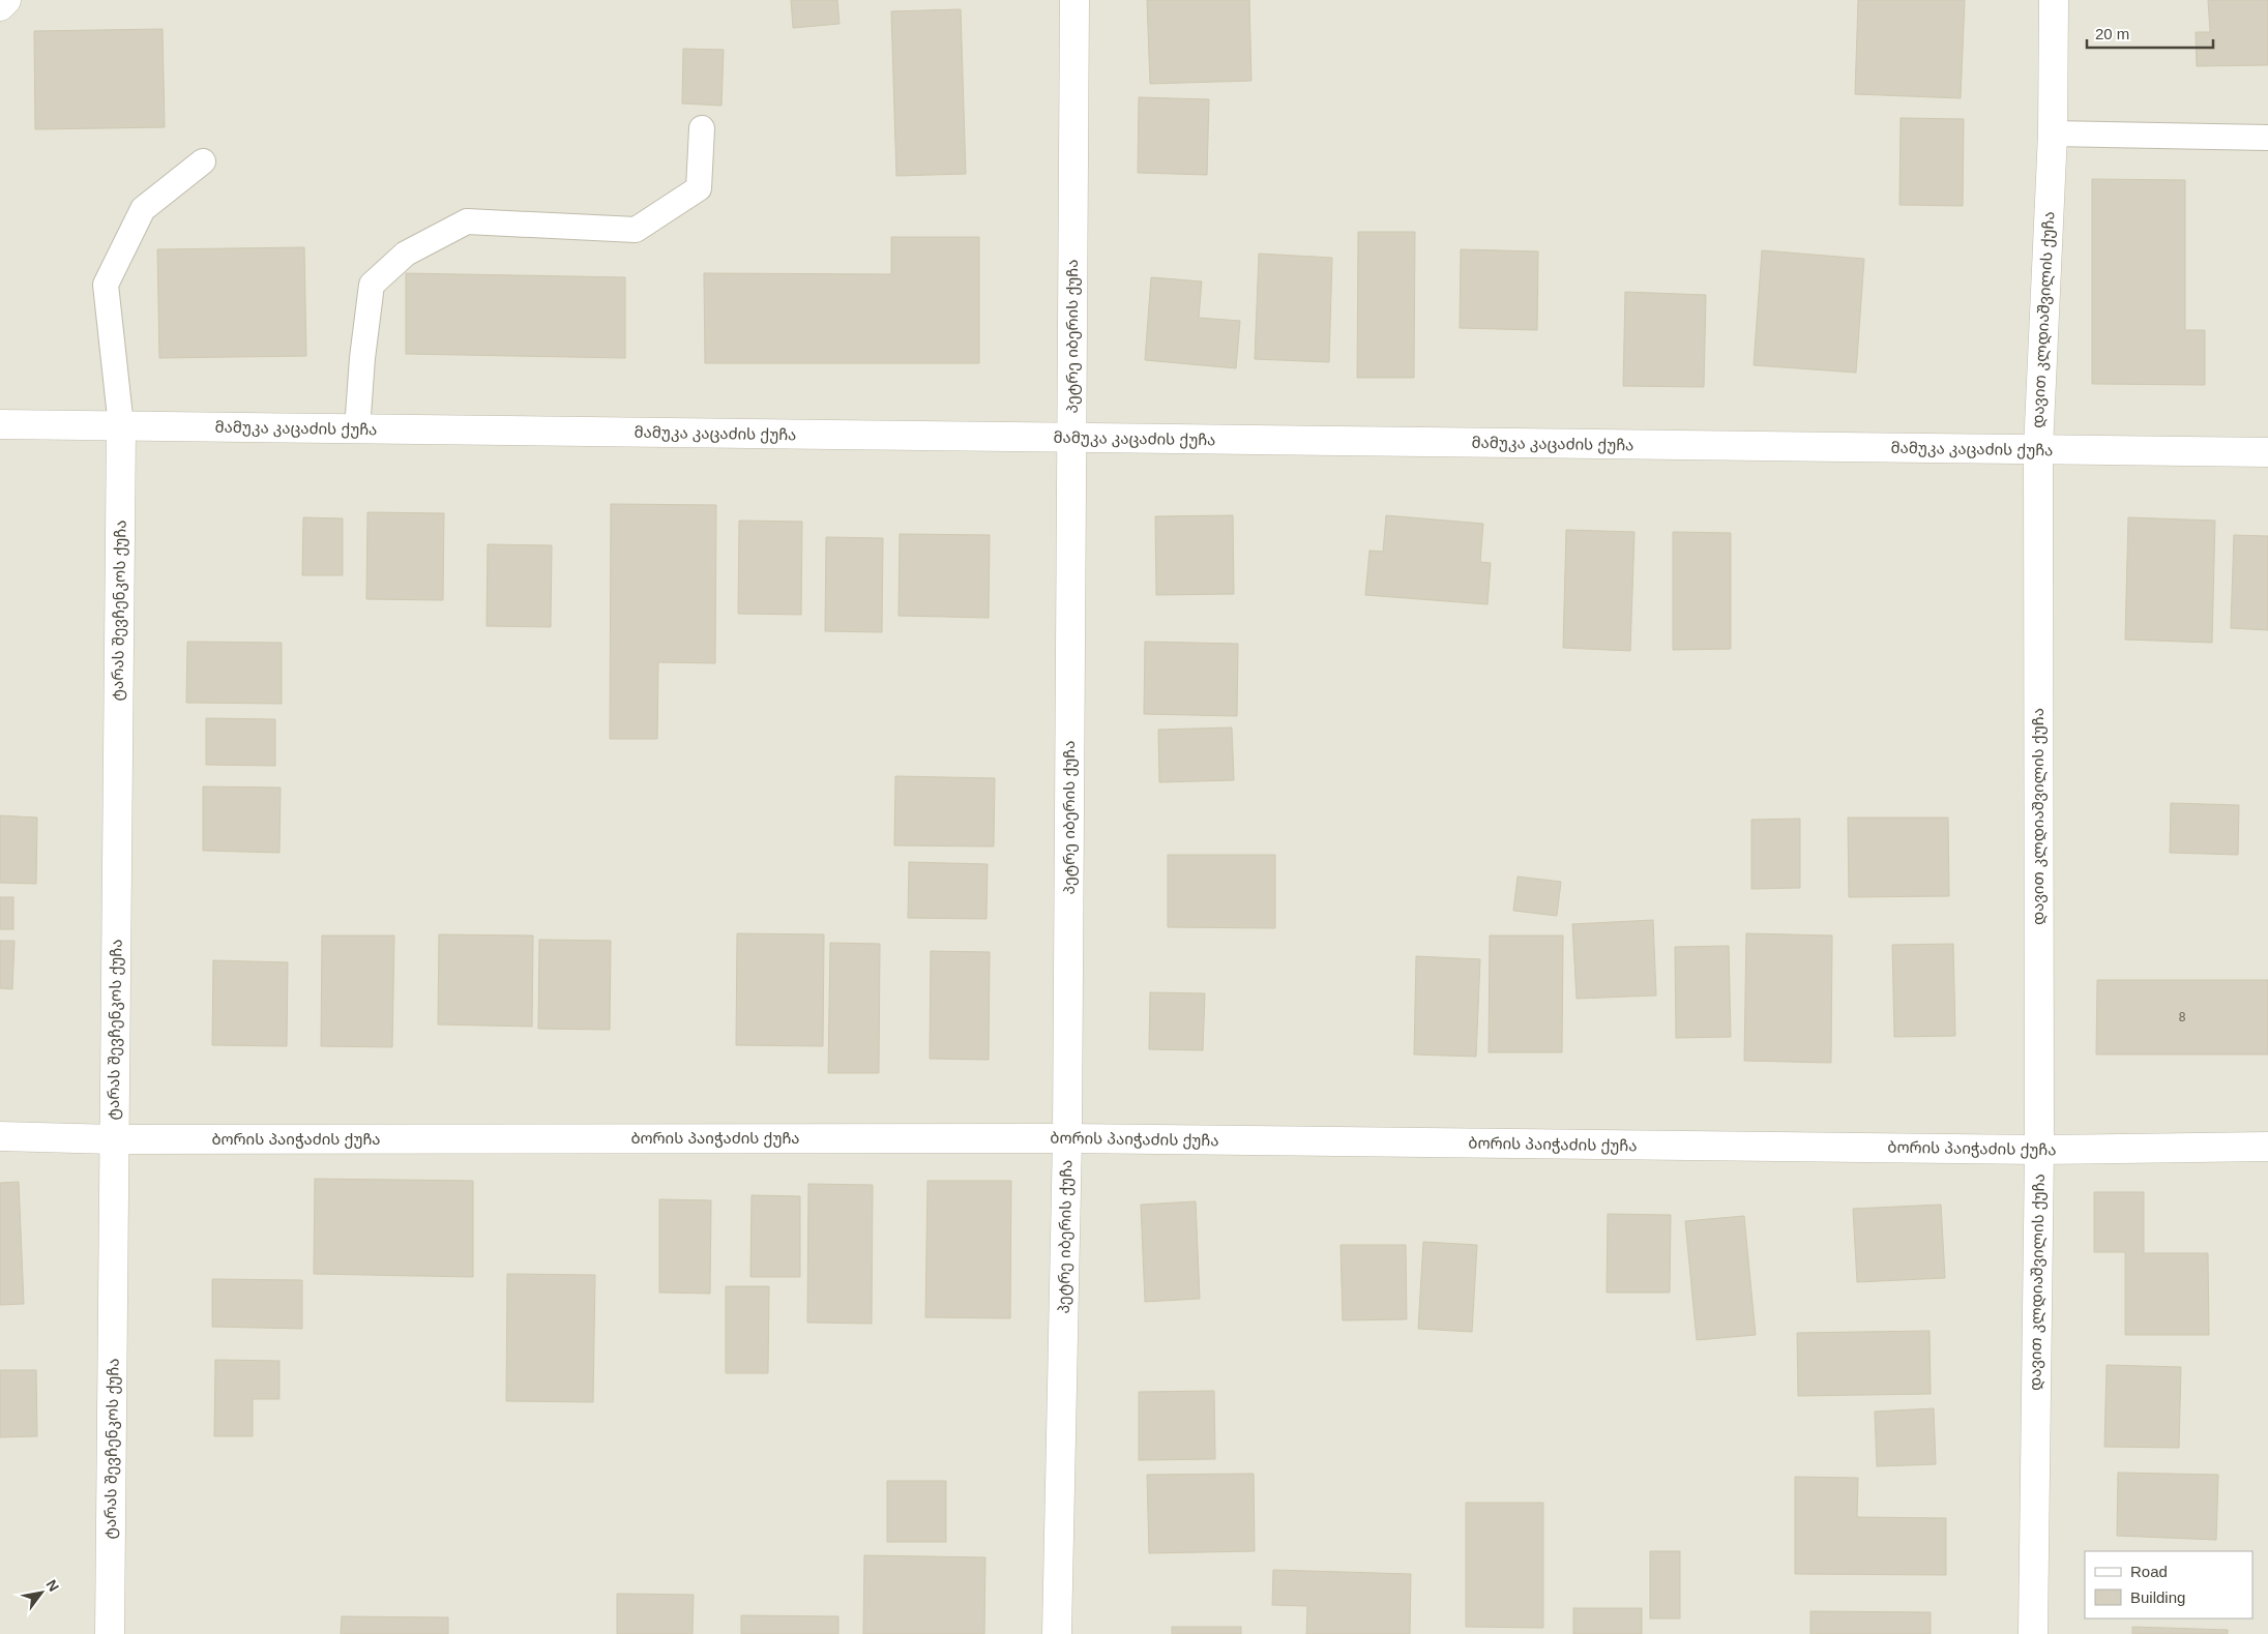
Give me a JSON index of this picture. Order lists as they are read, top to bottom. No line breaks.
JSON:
{"streets":{"street":["დავით კლდიაშვილის ქუჩა","პეტრე იბერის ქუჩა","მამუკა კაცაძის ქუჩა","ტარას შევჩენკოს ქუჩა","ბორის პაიჭაძის ქუჩა"]},"crossings":[["დავით კლდიაშვილის ქუჩა","მამუკა კაცაძის ქუჩა"],["დავით კლდიაშვილის ქუჩა","ბორის პაიჭაძის ქუჩა"],["პეტრე იბერის ქუჩა","მამუკა კაცაძის ქუჩა"],["პეტრე იბერის ქუჩა","ბორის პაიჭაძის ქუჩა"],["მამუკა კაცაძის ქუჩა","ტარას შევჩენკოს ქუჩა"],["ტარას შევჩენკოს ქუჩა","ბორის პაიჭაძის ქუჩა"]],"house_numbers":["8"],"legend":["Road","Building"],"scale_bar":"20 m","north":"top right"}
